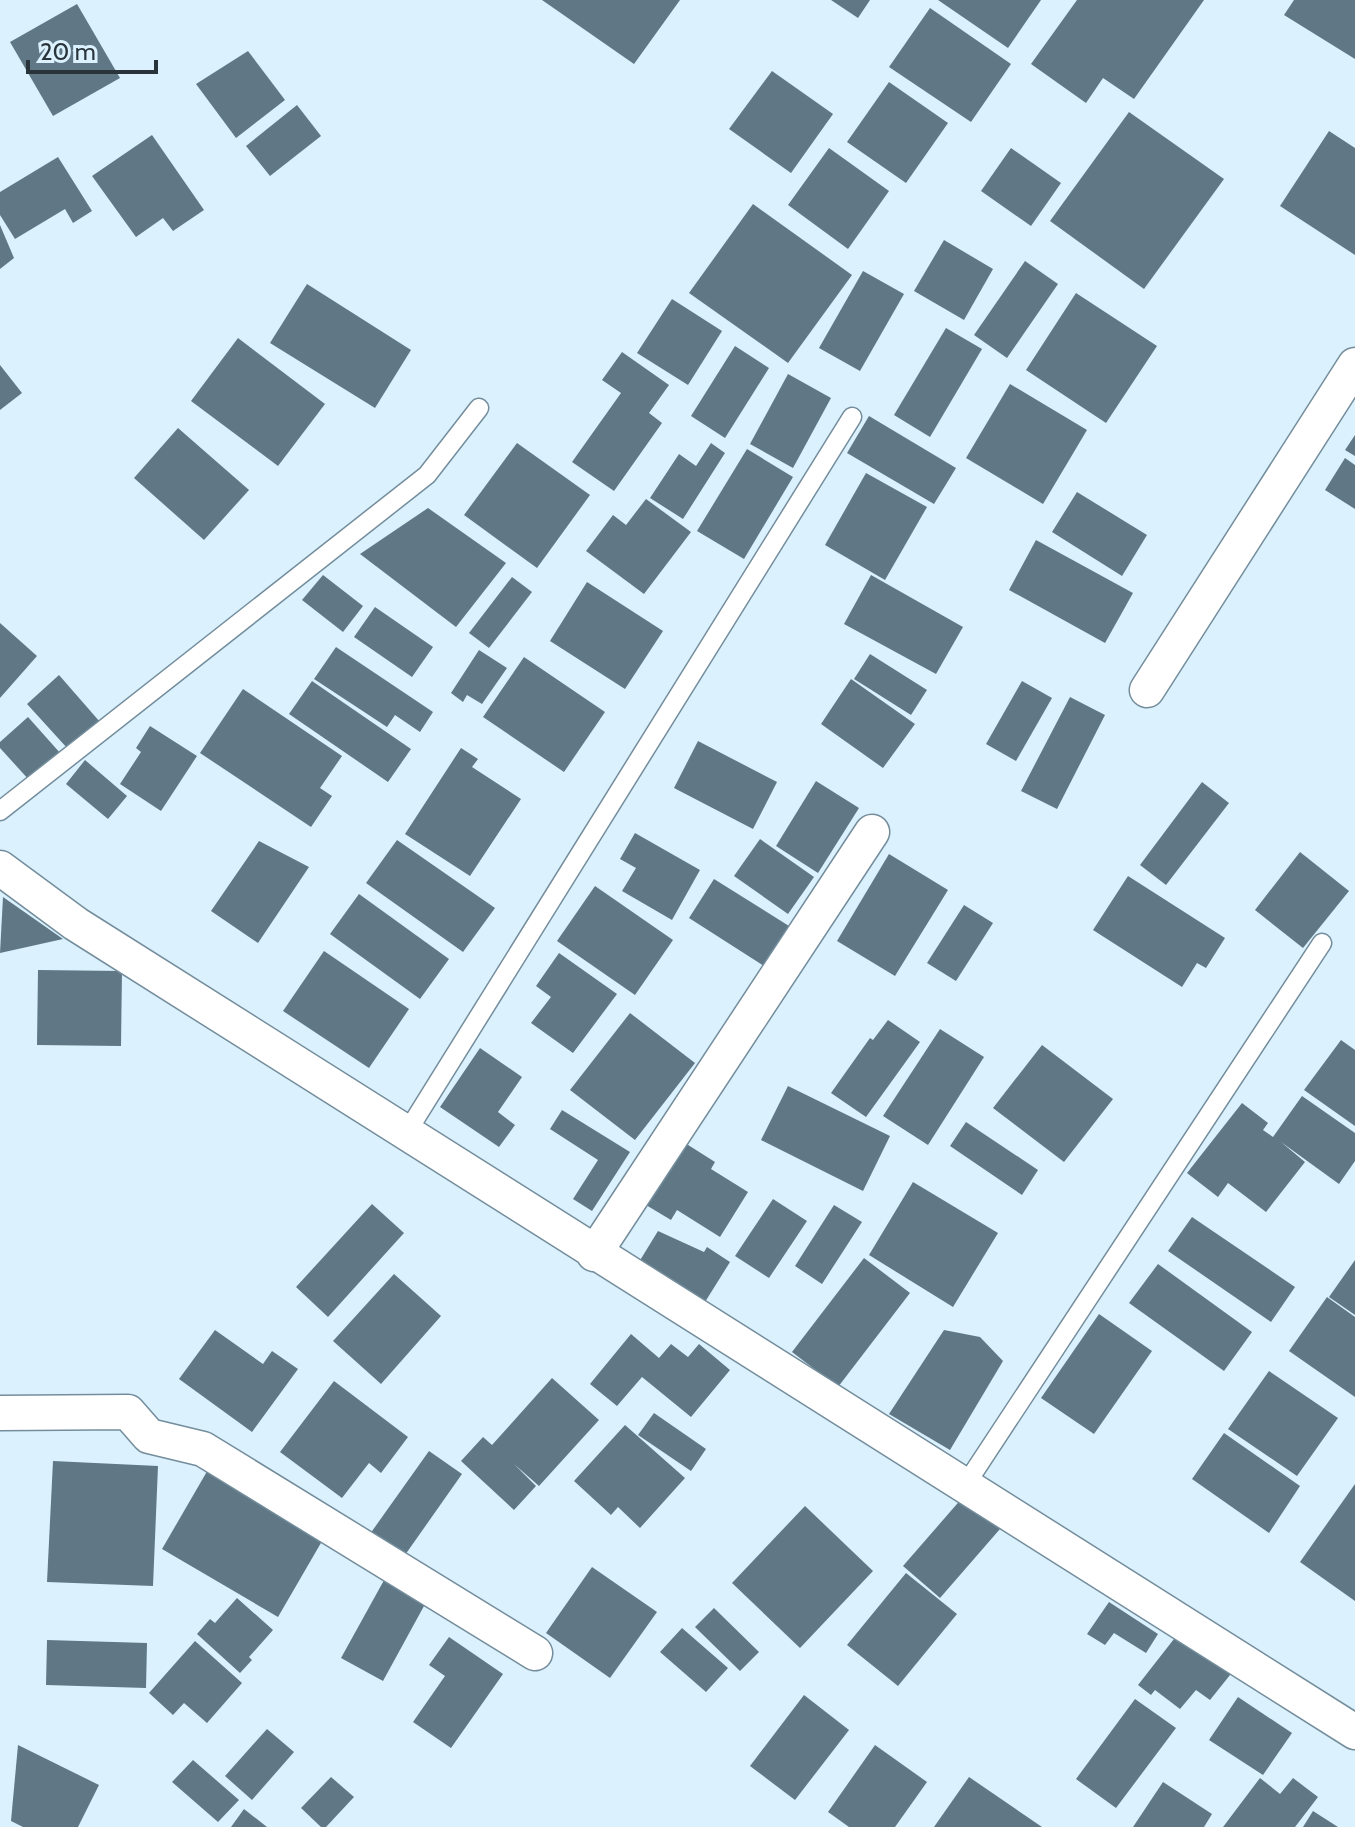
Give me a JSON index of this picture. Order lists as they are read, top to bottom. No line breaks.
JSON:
{"scale_bar":"20 m"}
